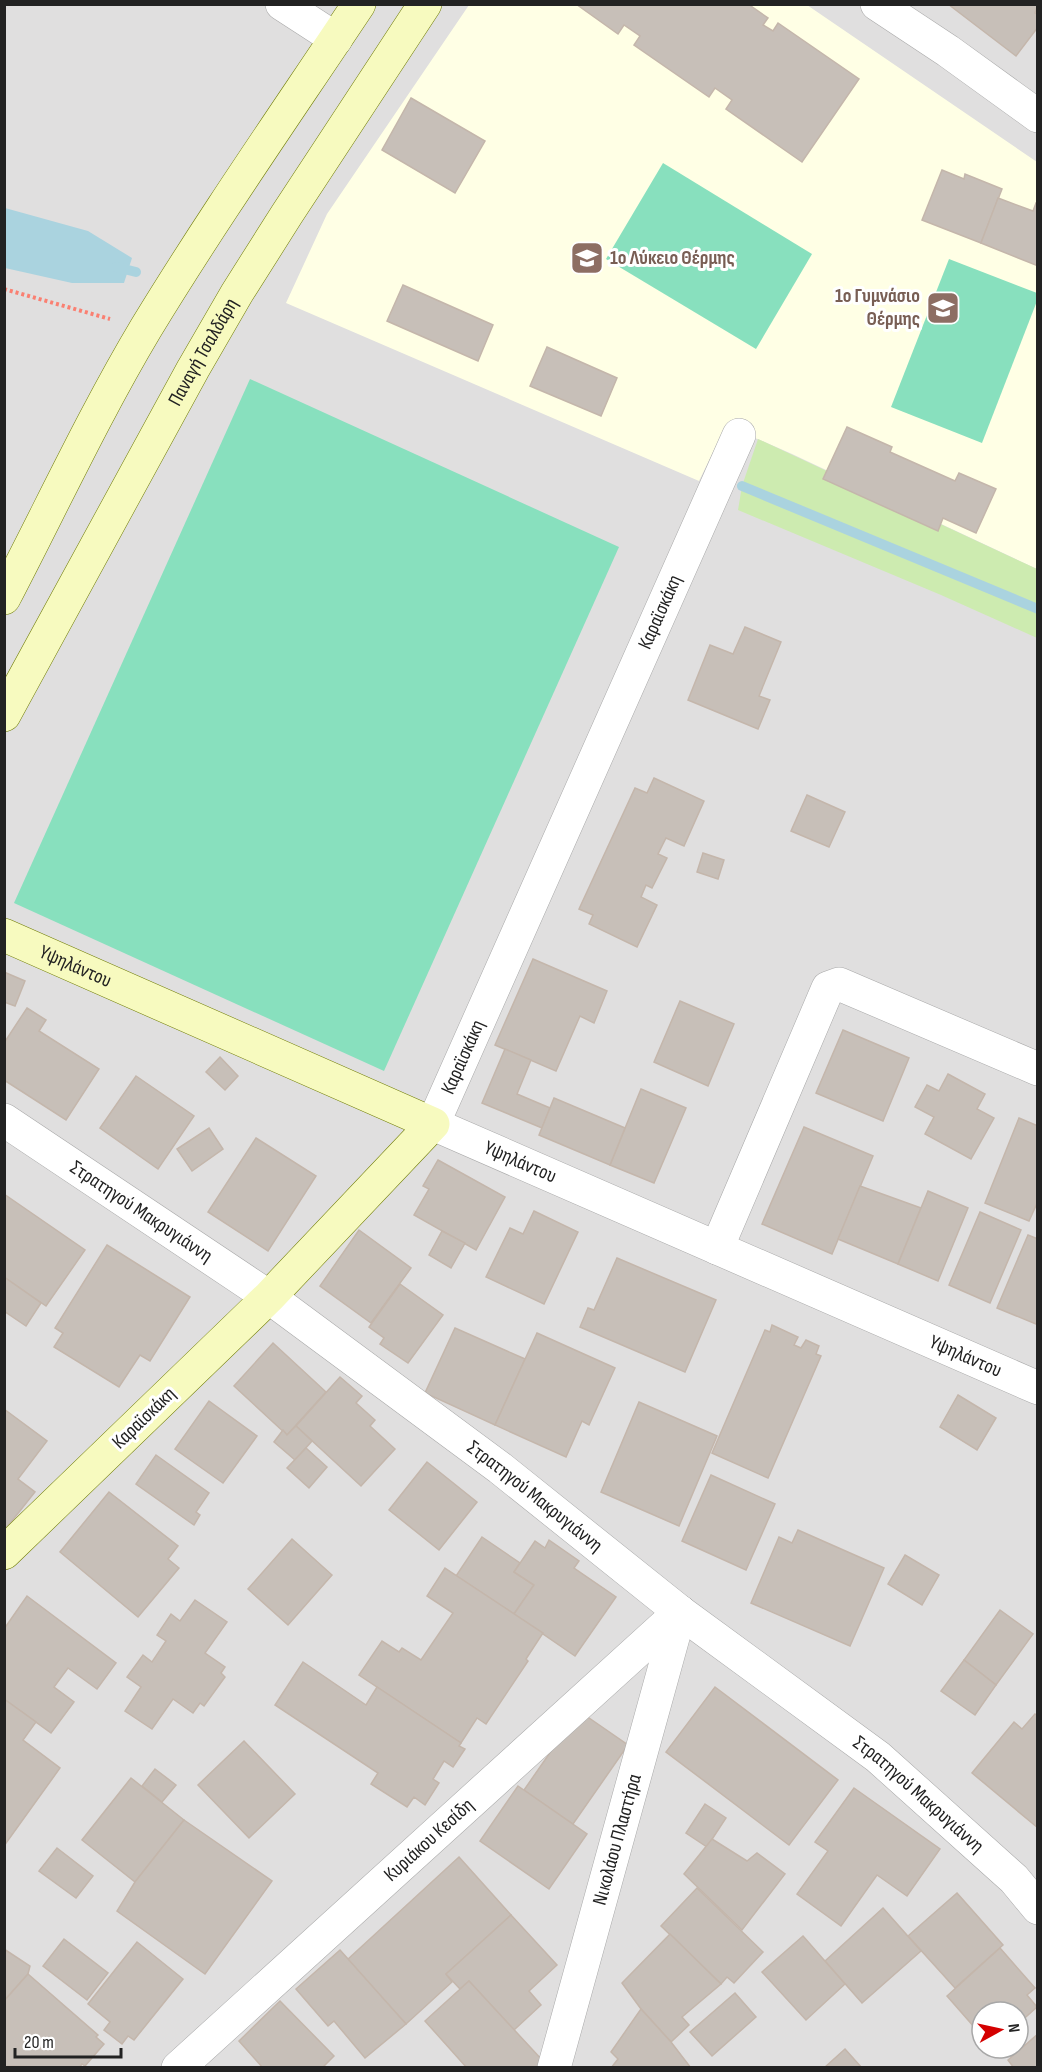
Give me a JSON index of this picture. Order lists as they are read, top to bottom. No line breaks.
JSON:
{"streets":{"street":["Παναγή Τσαλδάρη","Καραϊσκάκη","Υψηλάντου","Στρατηγού Μακρυγιάννη","Κυριάκου Κεσίδη","Νικολάου Πλαστήρα"]},"crossings":[["Καραϊσκάκη","Υψηλάντου"],["Καραϊσκάκη","Στρατηγού Μακρυγιάννη"],["Στρατηγού Μακρυγιάννη","Κυριάκου Κεσίδη"],["Στρατηγού Μακρυγιάννη","Νικολάου Πλαστήρα"],["Κυριάκου Κεσίδη","Νικολάου Πλαστήρα"]],"places":{"school or university":["1ο Λύκειο Θέρμης","1ο Γυμνάσιο Θέρμης"]},"scale_bar":"20 m","north":"right"}
